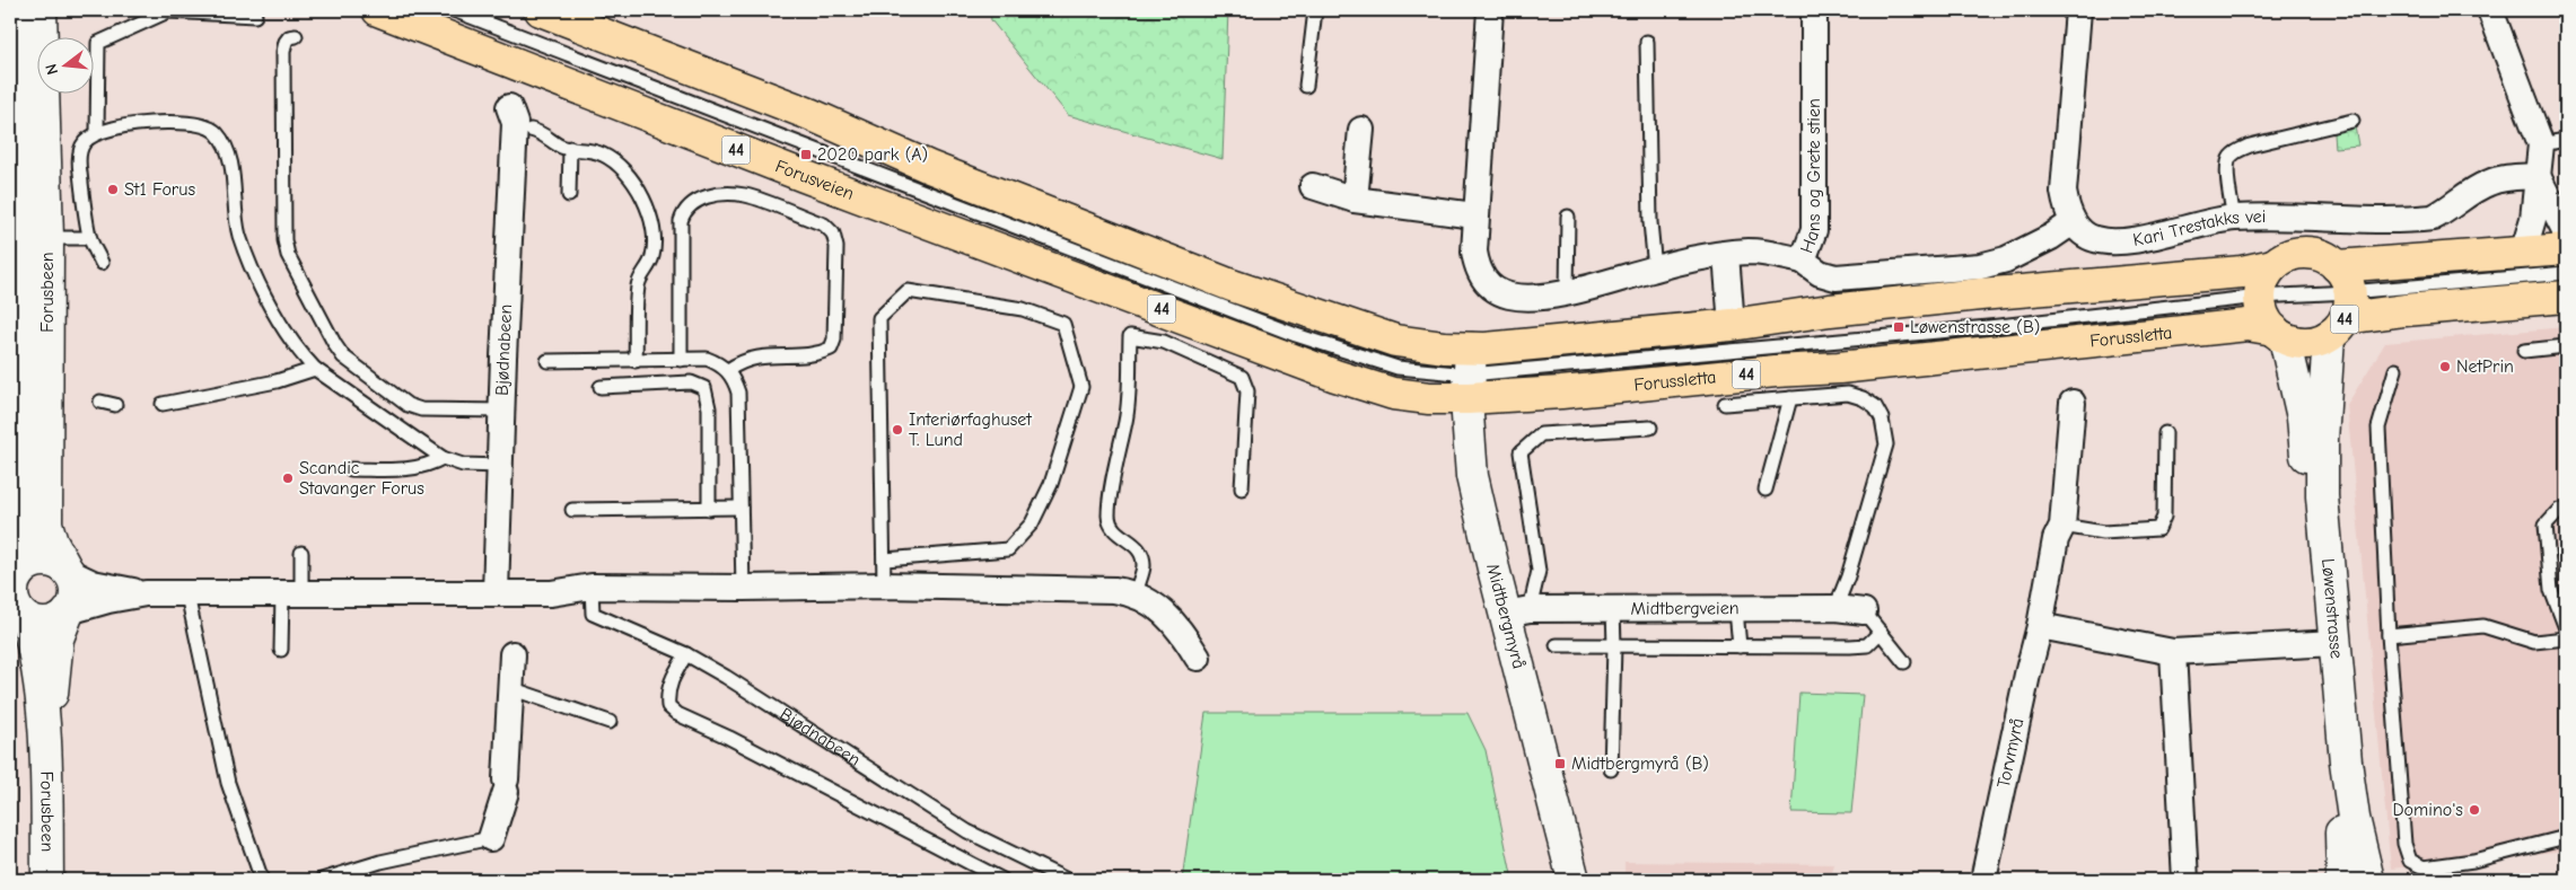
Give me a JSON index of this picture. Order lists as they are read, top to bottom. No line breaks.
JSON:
{"streets":{"main road":["44","Forusveien","Forusbeen","Forussletta","Løwenstrasse","Midtbergmyrå"],"street":["Hans og Grete stien","Kari Trestakks vei","Bjødnabeen","Midtbergveien","Torvmyrå"]},"crossings":[["44","Forussletta"],["44","Løwenstrasse"],["Forusveien","Forussletta"],["Forussletta","Løwenstrasse"],["Forussletta","Midtbergmyrå"],["Midtbergveien","Midtbergmyrå"]],"places":{"transit":["2020 park (A)","Løwenstrasse (B)","Midtbergmyrå (B)"],"other":["St1 Forus","NetPrin","Interiørfaghuset T. Lund","Scandic Stavanger Forus","Domino's"]},"north":"left"}
